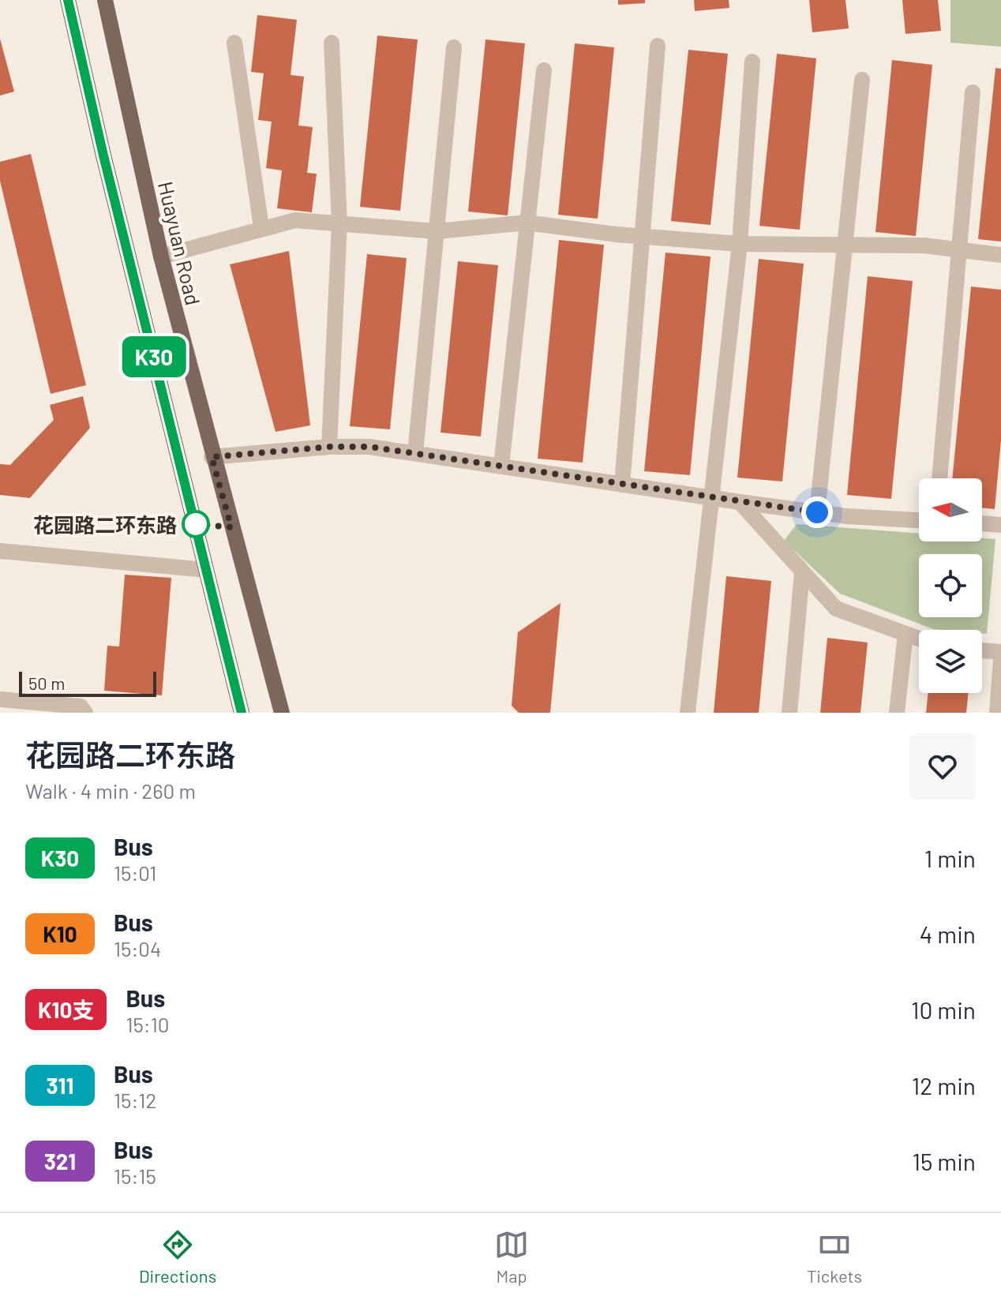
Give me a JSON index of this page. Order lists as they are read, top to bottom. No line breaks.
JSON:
{"streets":{"main road":["Huayuan Road"]},"places":["花园路二环东路"],"lines":["bus line K30"],"scale_bar":"50 m","north":"left","page":{"on_map":"K30","scale":"50 m","heading":["花园路二环东路","Walk · 4 min · 260 m"],"list":[{"mark":"K30","name":"Bus","note":"15:01","value":"1 min"},{"mark":"K10","name":"Bus","note":"15:04","value":"4 min"},{"mark":"K10支","name":"Bus","note":"15:10","value":"10 min"},{"mark":"311","name":"Bus","note":"15:12","value":"12 min"},{"mark":"321","name":"Bus","note":"15:15","value":"15 min"}],"tabs":["Directions","Map","Tickets"]}}
